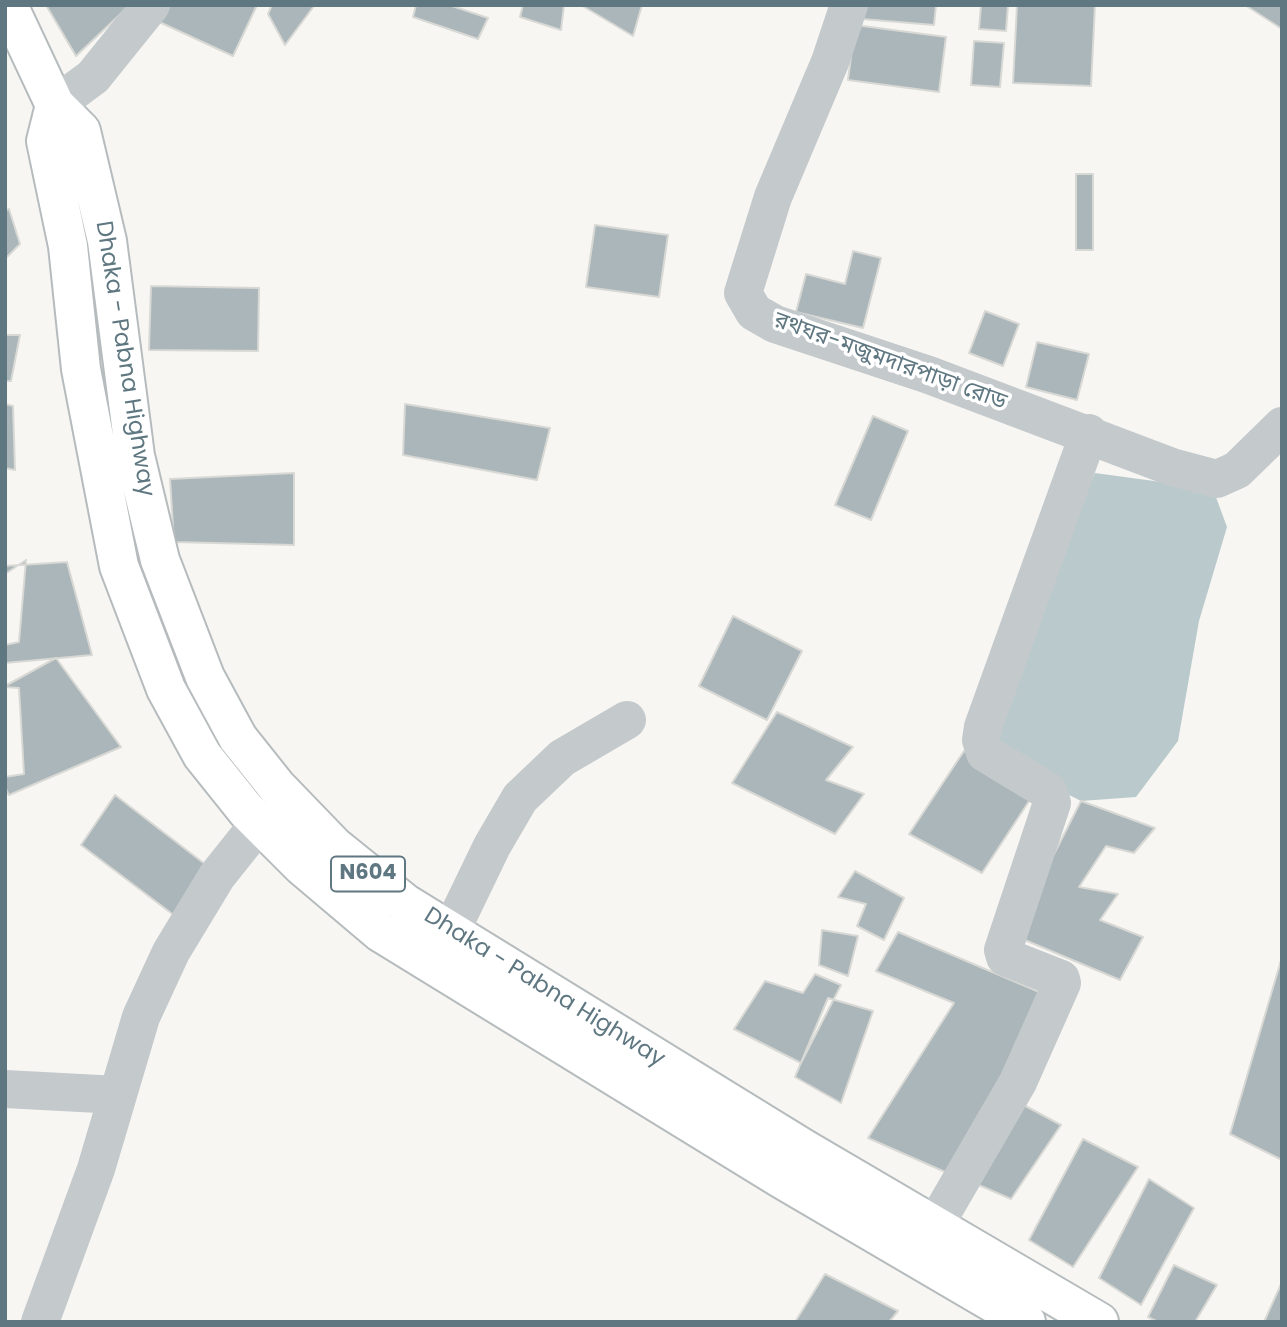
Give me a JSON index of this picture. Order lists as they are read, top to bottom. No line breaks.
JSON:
{"streets":{"highway":["Dhaka - Pabna Highway","N604"],"street":["রথঘর-মজুমদারপাড়া রোড"]}}
